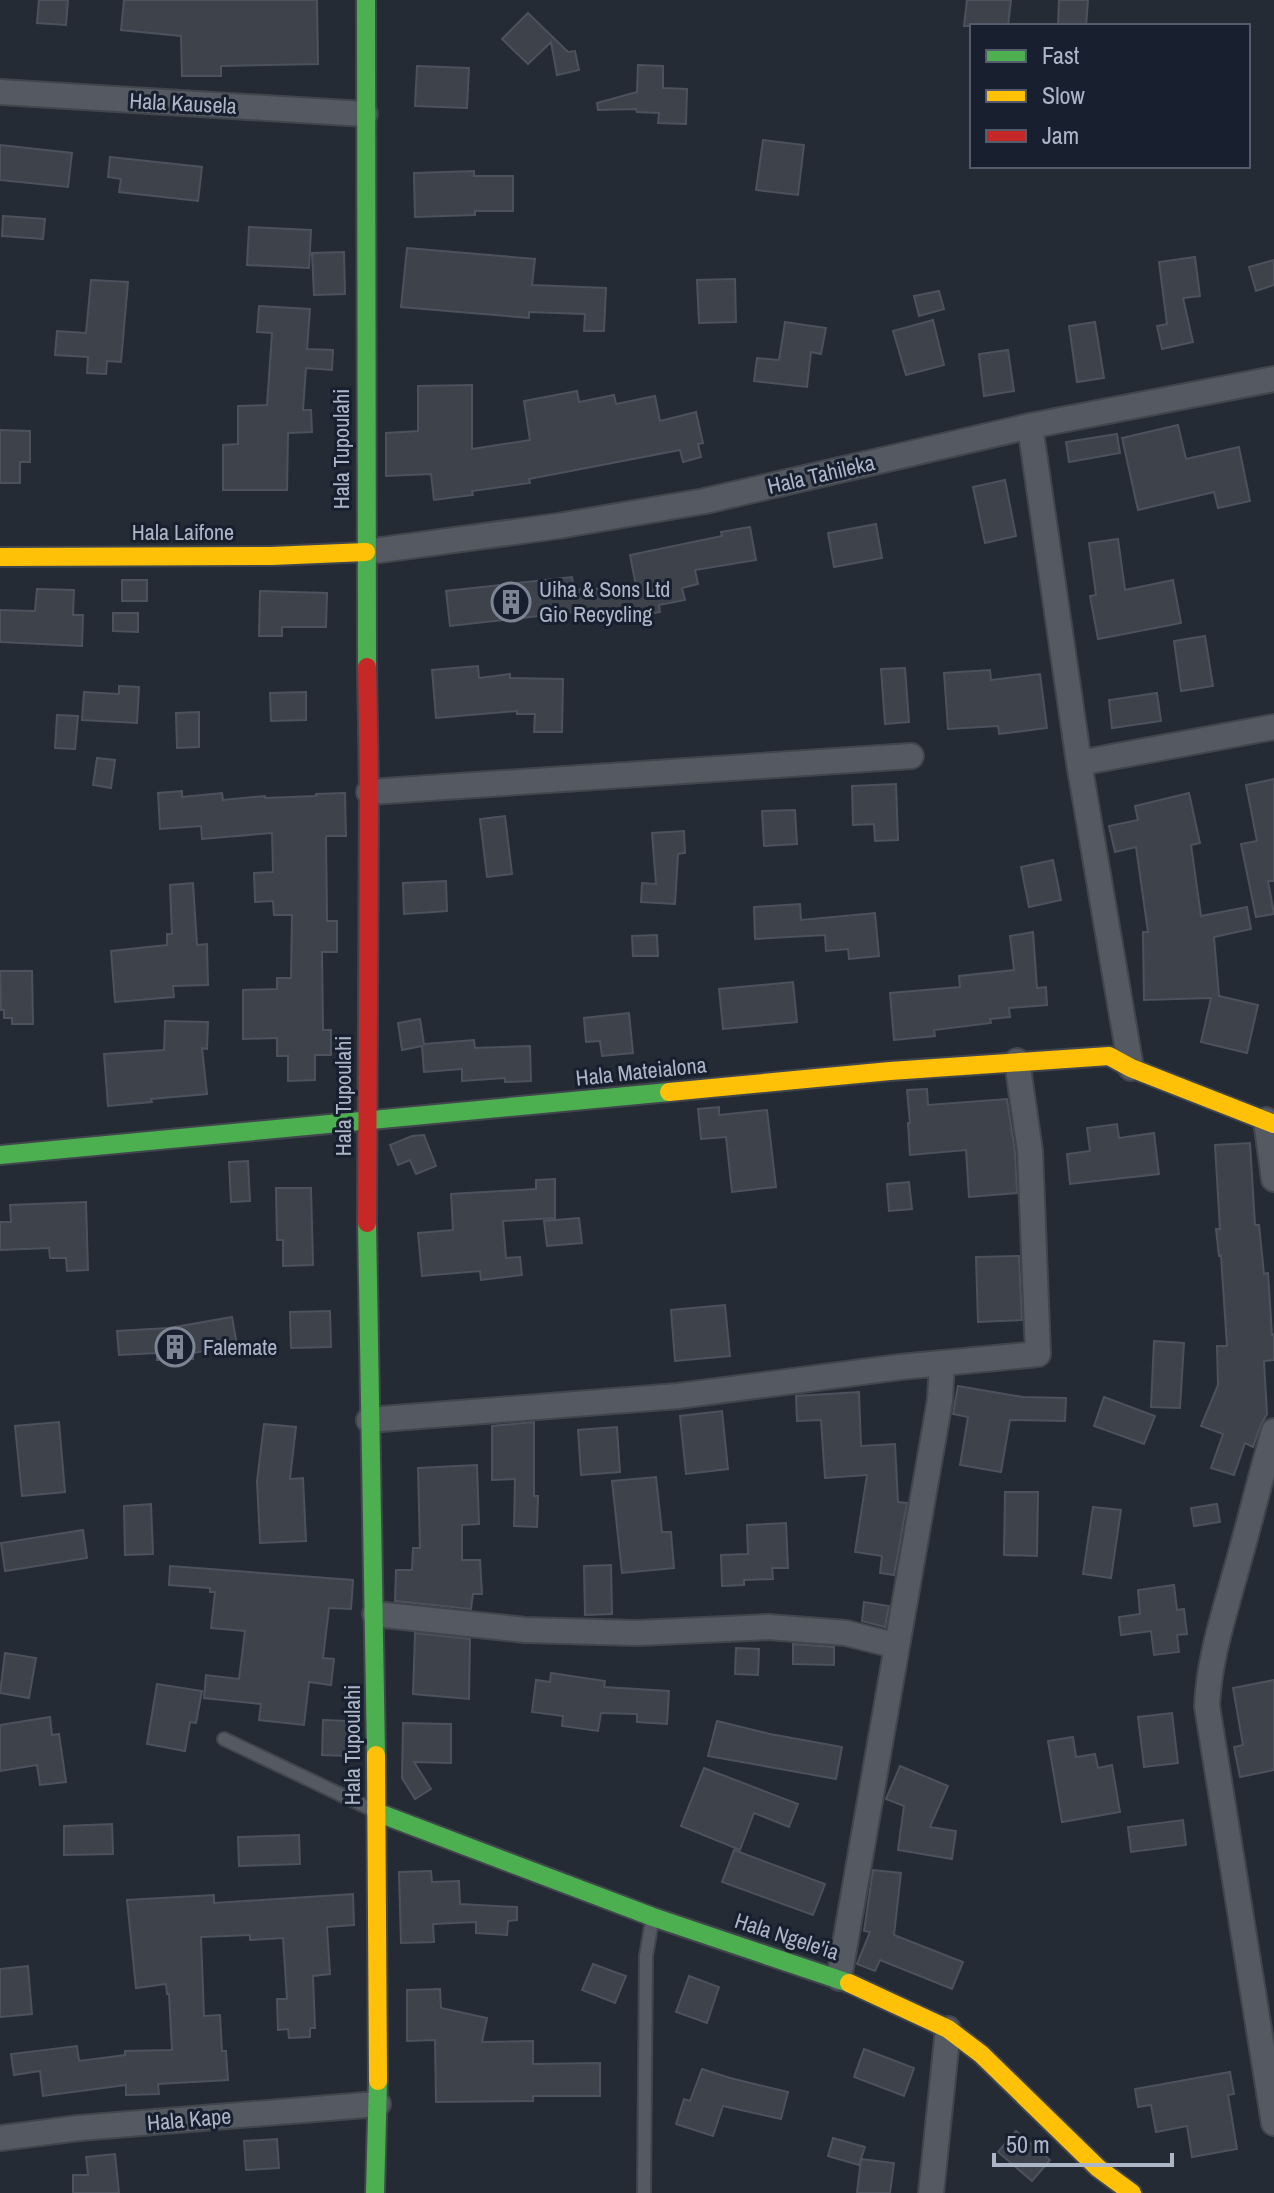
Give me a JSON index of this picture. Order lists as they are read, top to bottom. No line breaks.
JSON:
{"streets":{"street":["Hala Kausela","Hala Tupoulahi","Hala Tahileka","Hala Laifone","Hala Mateialona","Hala Ngele'ia","Hala Kape"]},"crossings":[["Hala Kausela","Hala Tupoulahi"],["Hala Tupoulahi","Hala Tahileka"],["Hala Tupoulahi","Hala Laifone"],["Hala Tupoulahi","Hala Mateialona"],["Hala Tupoulahi","Hala Ngele'ia"],["Hala Tupoulahi","Hala Kape"],["Hala Tahileka","Hala Laifone"]],"places":{"building":["Uiha & Sons Ltd Gio Recycling","Falemate"]},"legend":["Fast","Slow","Jam"],"scale_bar":"50 m"}
